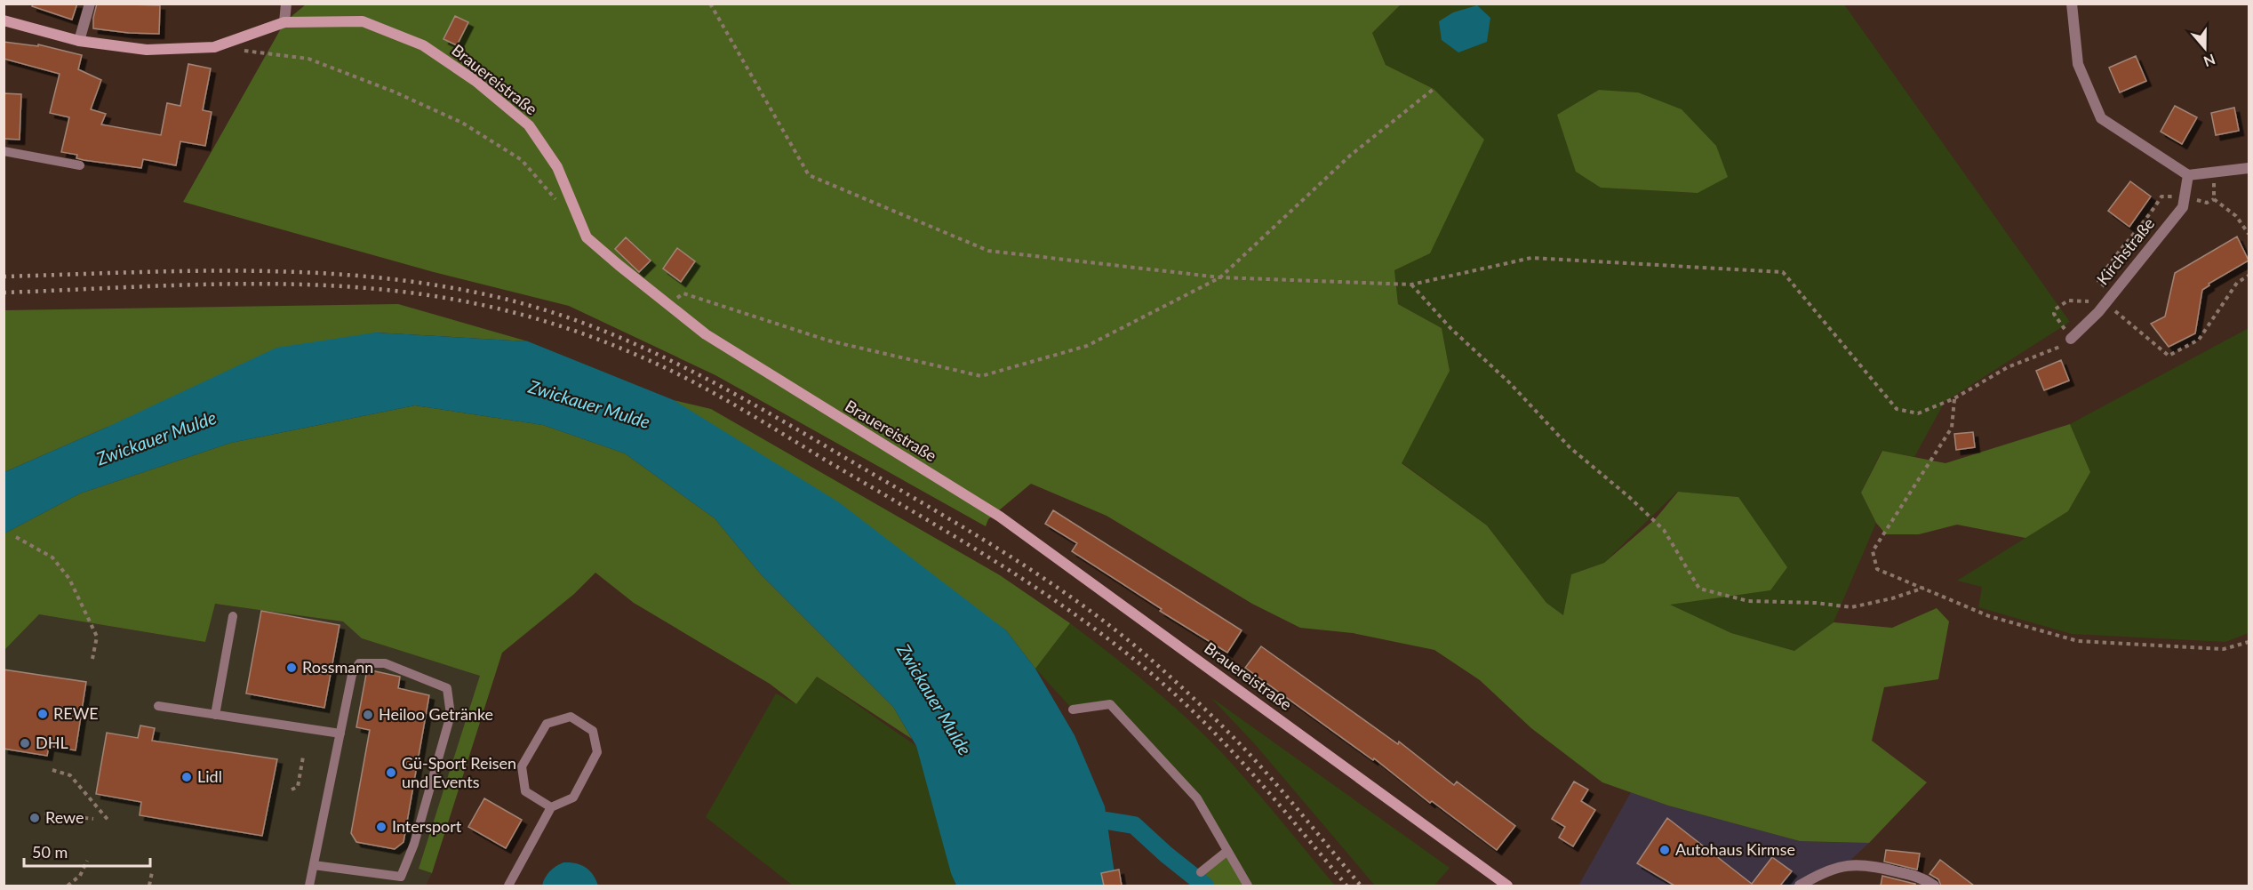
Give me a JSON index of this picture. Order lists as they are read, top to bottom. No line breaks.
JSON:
{"streets":{"street":["Brauereistraße","Kirchstraße"]},"water":["Zwickauer Mulde"],"places":["Rossmann","REWE","Heiloo Getränke","DHL","Gü-Sport Reisen und Events","Lidl","Rewe","Intersport","Autohaus Kirmse"],"scale_bar":"50 m","north":"bottom"}
